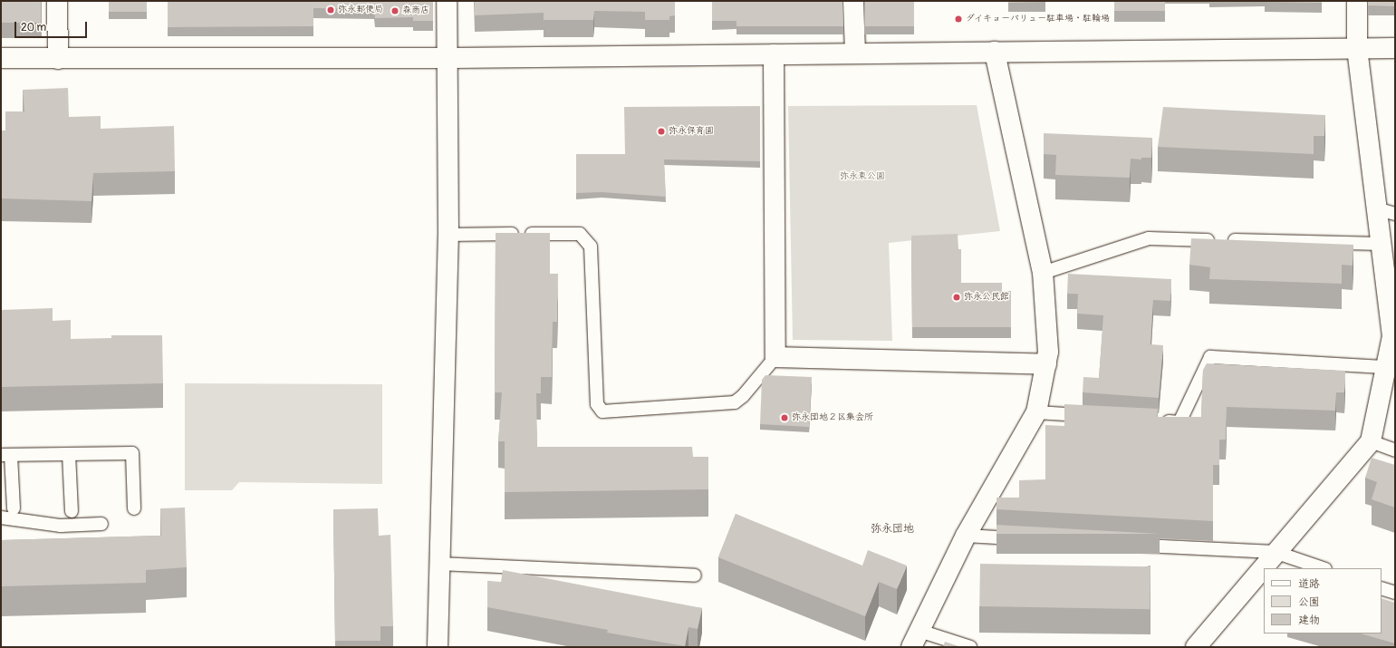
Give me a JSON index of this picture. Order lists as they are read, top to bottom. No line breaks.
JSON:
{"districts":["弥永団地"],"parks":["弥永東公園"],"places":["弥永郵便局","森商店","ダイキョーバリュー駐車場・駐輪場","弥永保育園","弥永公民館","弥永団地２区集会所"],"legend":["道路","公園","建物"],"scale_bar":"20 m"}
